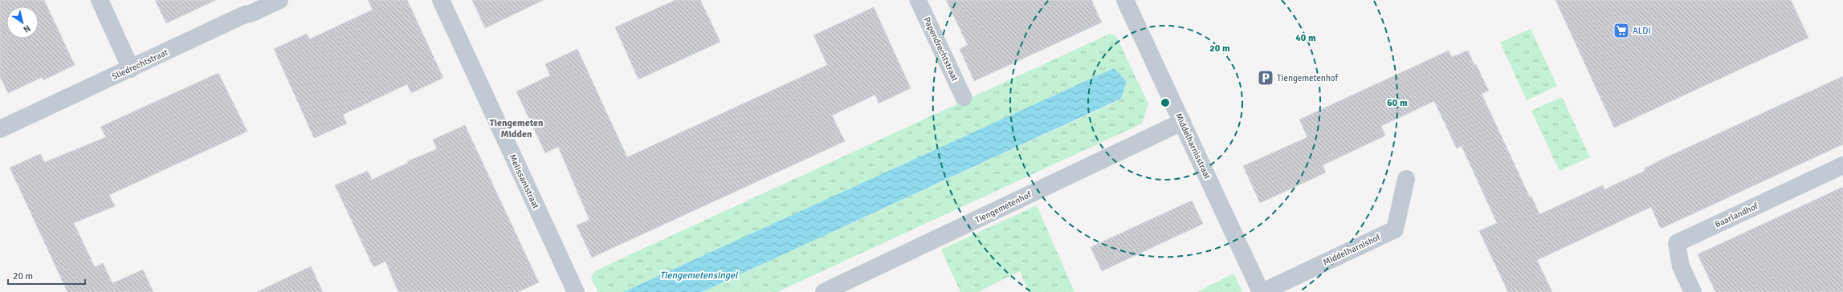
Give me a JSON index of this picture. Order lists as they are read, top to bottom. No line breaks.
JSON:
{"streets":{"street":["Papendrechtstraat","Sliedrechtstraat","Middelharnisstraat","Melissantstraat","Tiengemetenhof","Baarlandhof","Middelharnishof"]},"crossings":[["Middelharnisstraat","Tiengemetenhof"],["Middelharnisstraat","Middelharnishof"]],"districts":["Tiengemeten Midden"],"water":["Tiengemetensingel"],"places":{"supermarket":["ALDI"],"parking":["Tiengemetenhof"]},"scale_bar":"20 m","north":"bottom right","rings":["40 m","20 m","60 m"]}
